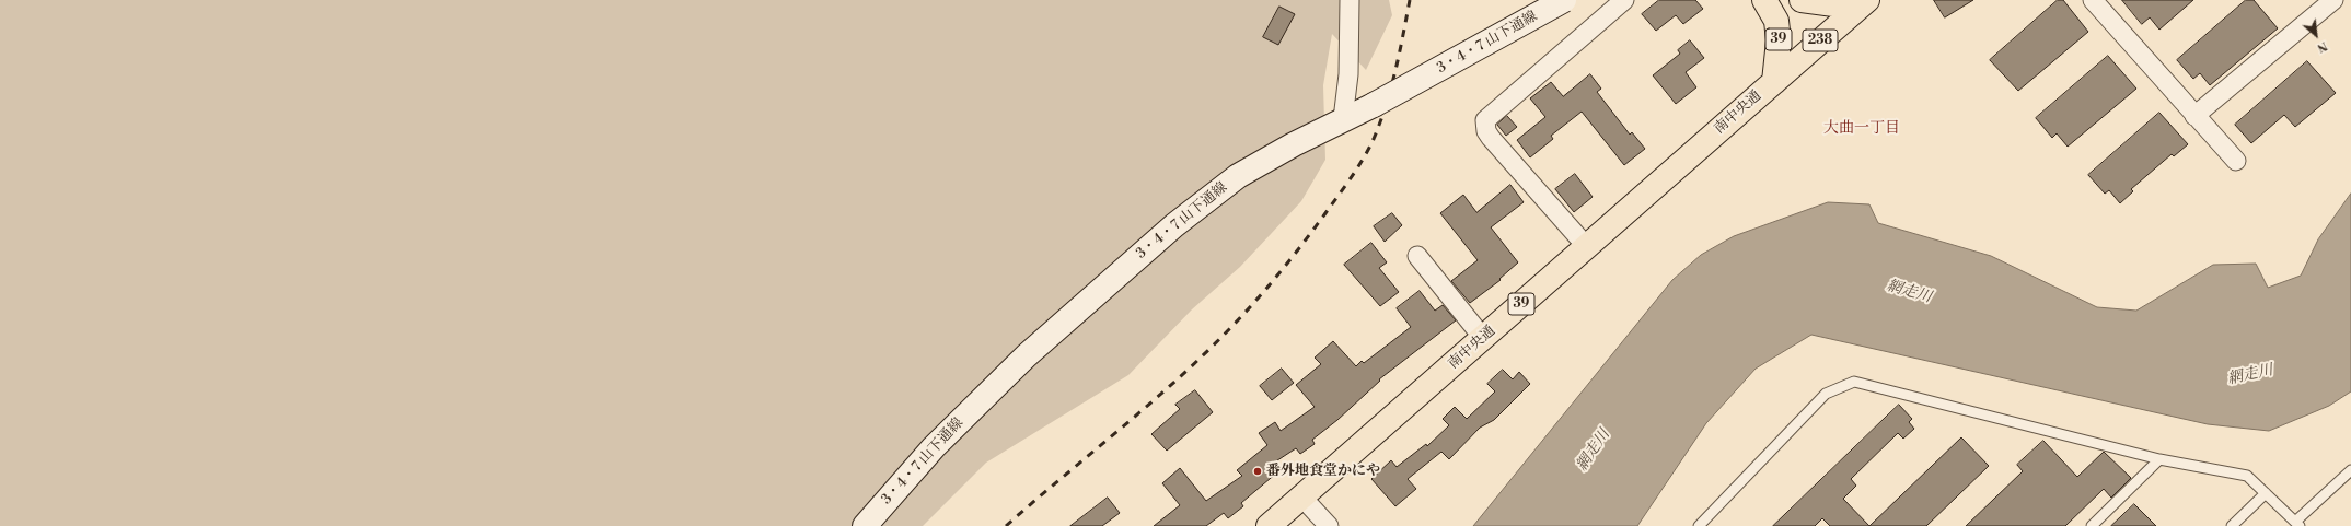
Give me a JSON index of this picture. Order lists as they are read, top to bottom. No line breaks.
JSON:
{"streets":{"highway":["39","238","南中央通"],"street":["3・4・7 山下通線"]},"crossings":[["39","238"],["39","南中央通"],["238","南中央通"]],"districts":["大曲一丁目"],"water":["網走川"],"places":["番外地食堂かにや"],"north":"bottom right"}
